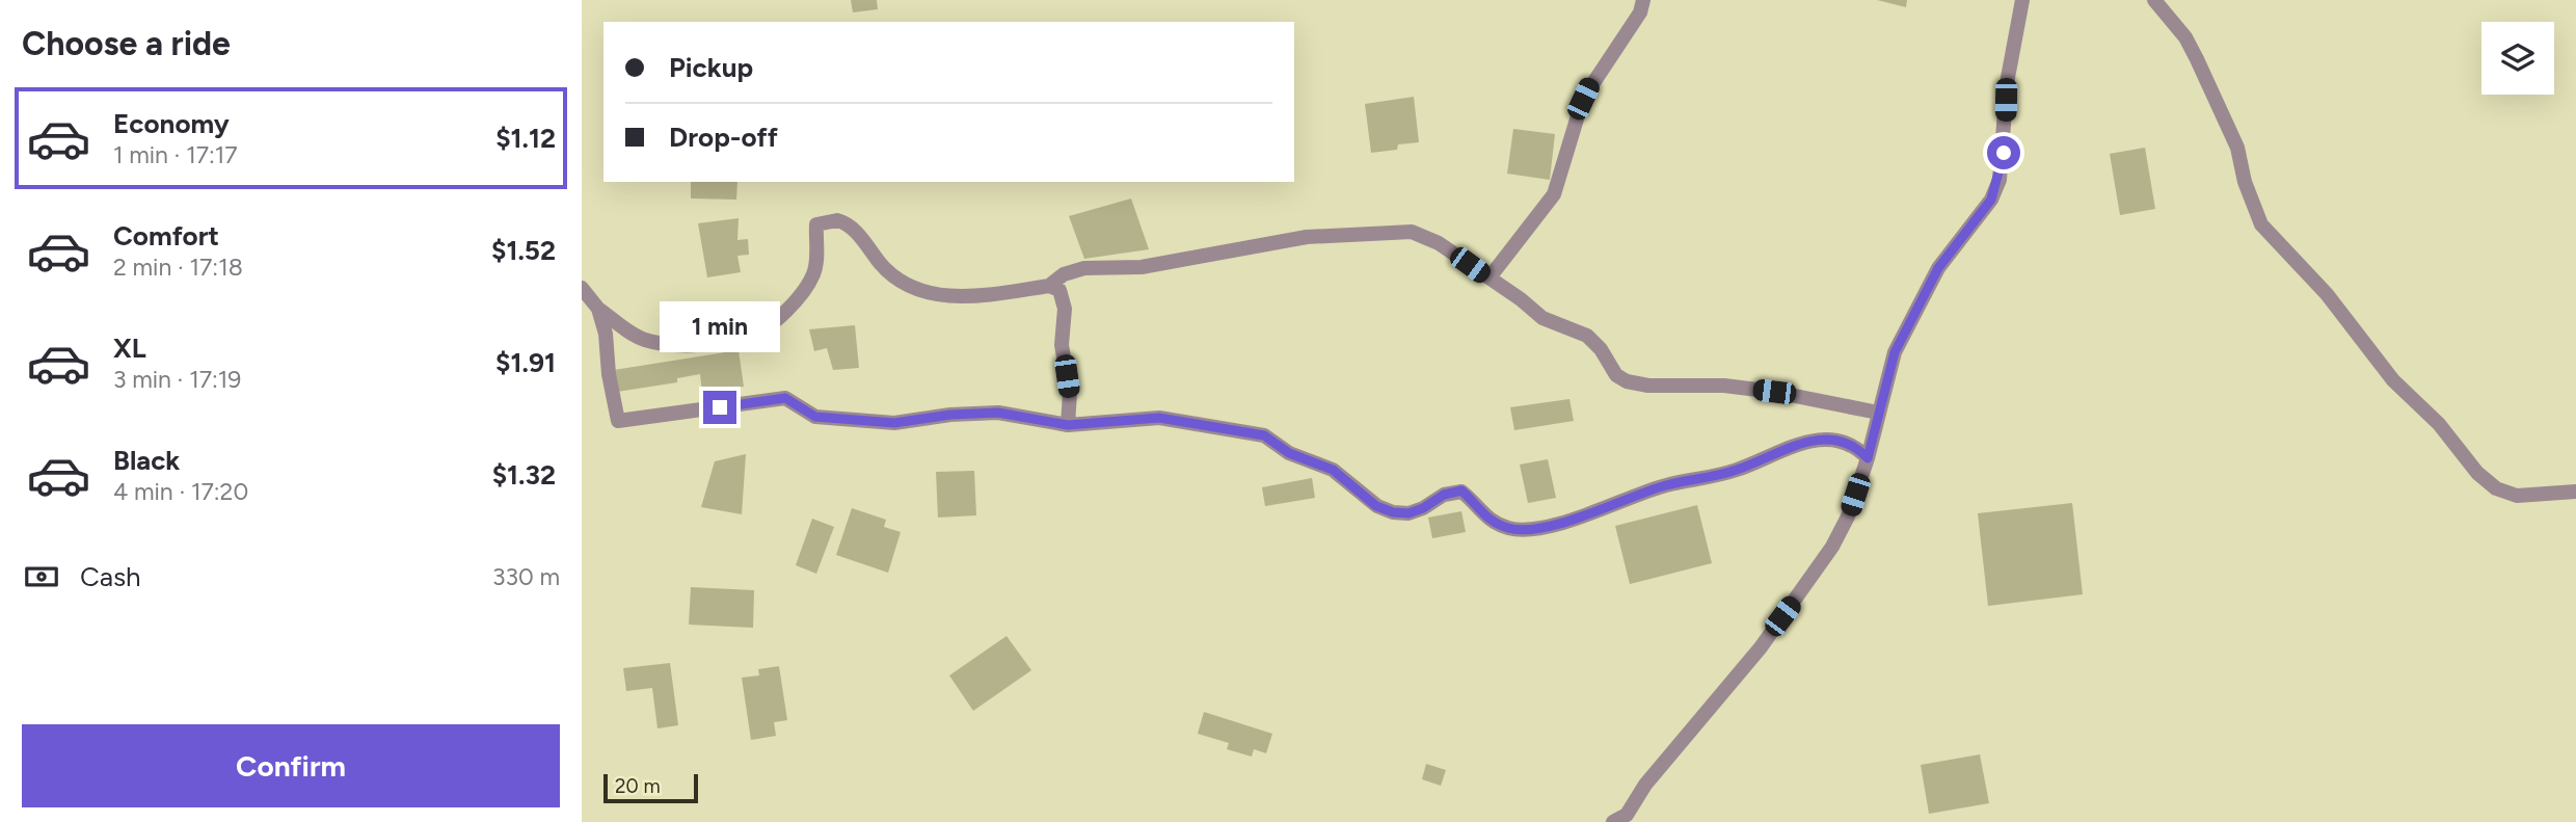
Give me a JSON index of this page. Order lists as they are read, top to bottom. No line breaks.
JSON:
{"scale_bar":"20 m","page":{"heading":"Choose a ride","banner":["Pickup","Drop-off"],"list":[{"name":"Economy","note":"1 min · 17:17","value":"$1.12"},{"name":"Comfort","note":"2 min · 17:18","value":"$1.52"},{"name":"XL","note":"3 min · 17:19","value":"$1.91"},{"name":"Black","note":"4 min · 17:20","value":"$1.32"}],"bubble":"1 min","pay":["Cash","330 m"],"buttons":"Confirm","scale":"20 m"}}
